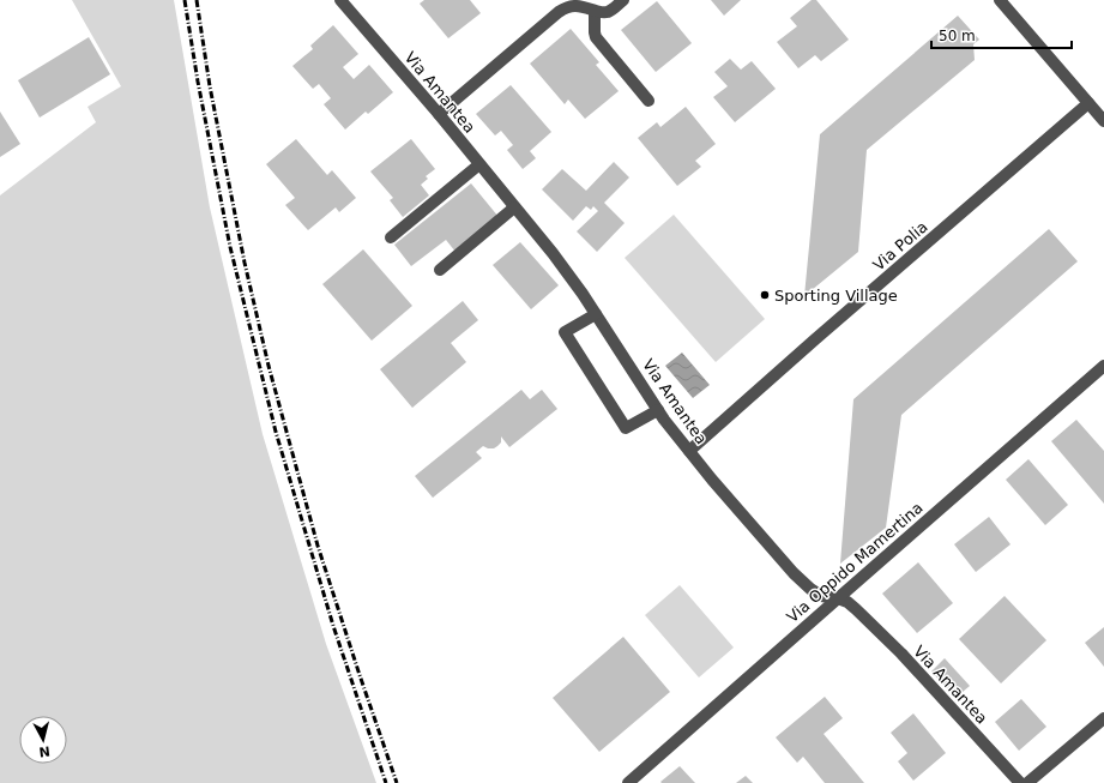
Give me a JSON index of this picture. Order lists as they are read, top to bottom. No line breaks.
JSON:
{"streets":{"street":["Via Amantea","Via Polia","Via Oppido Mamertina"]},"crossings":[["Via Amantea","Via Polia"],["Via Amantea","Via Oppido Mamertina"]],"places":["Sporting Village"],"scale_bar":"50 m","north":"bottom"}
